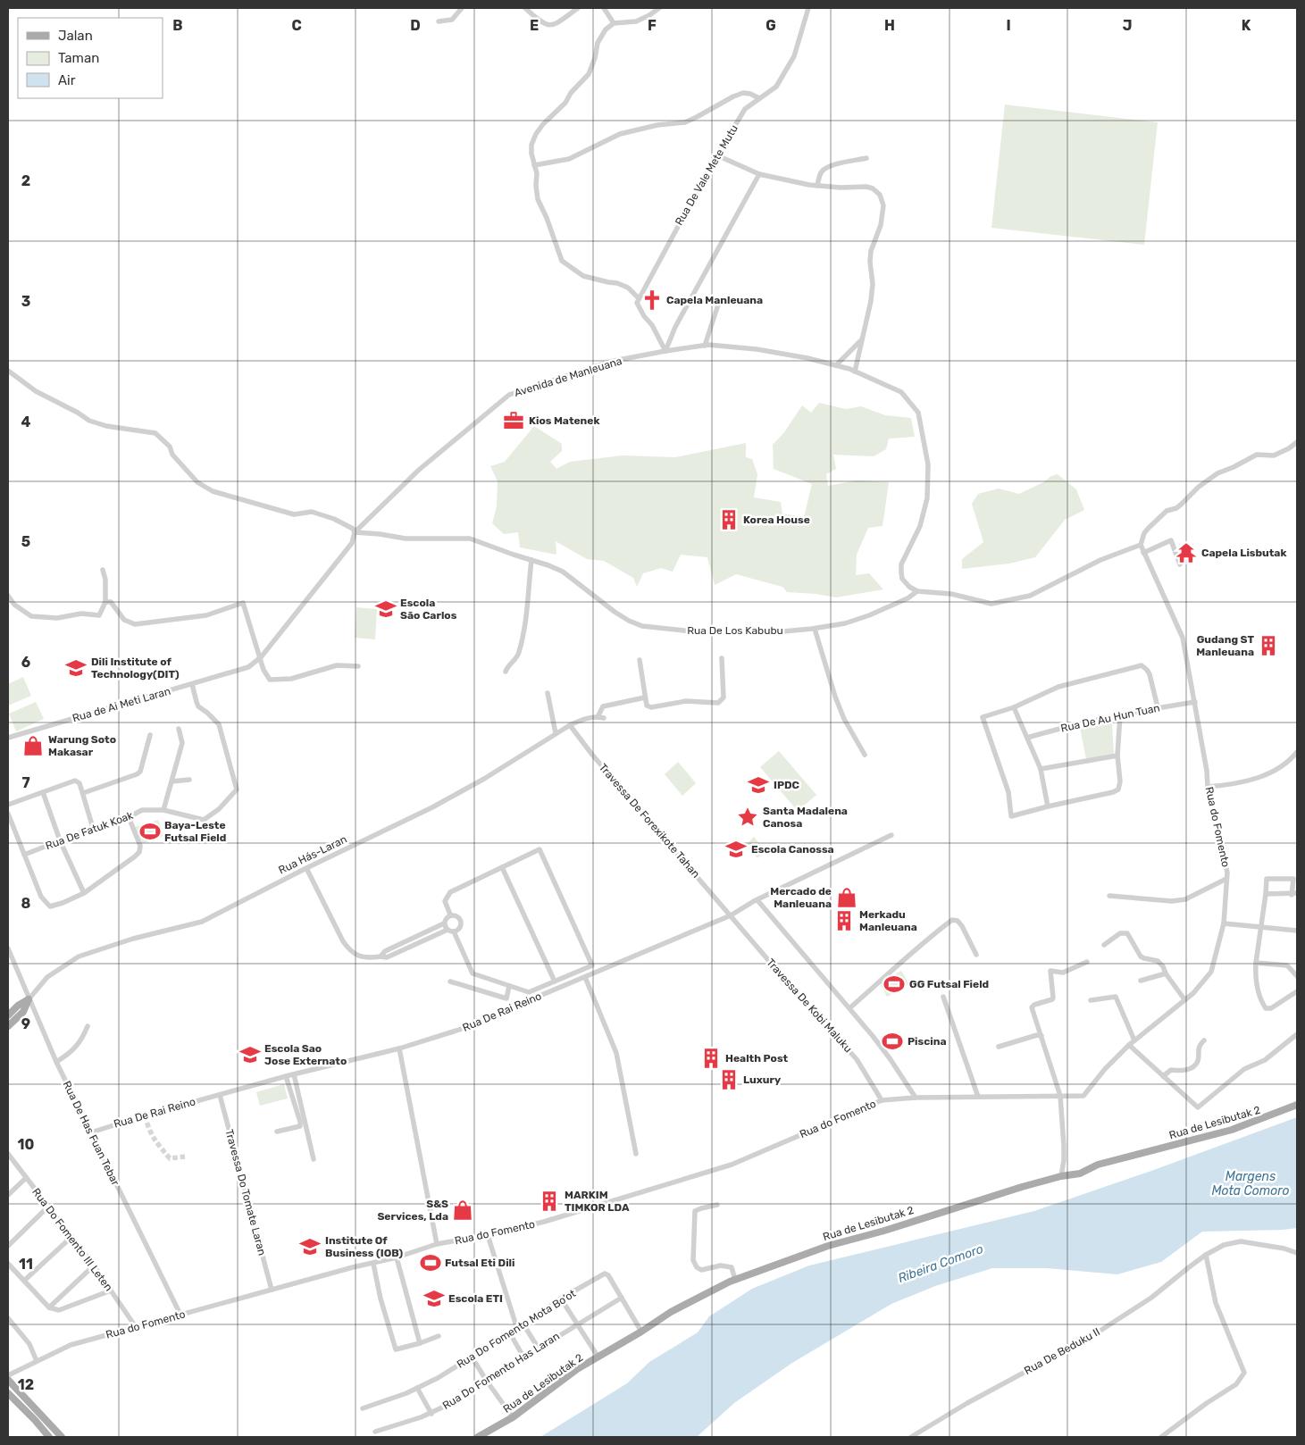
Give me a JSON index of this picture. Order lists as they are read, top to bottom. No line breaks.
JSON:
{"streets":{"main road":["Rua Hás-Laran","Rua de Lesibutak 2"],"street":["Rua De Vale Mete Mutu","Avenida de Manleuana","Rua De Los Kabubu","Rua de Ai Meti Laran","Rua De Au Hun Tuan","Travessa De Forexikote Tahan","Rua do Fomento","Rua De Fatuk Koak","Travessa De Kobi Maluku","Rua De Rai Reino","Rua De Has Fuan Tebar","Travessa Do Tomate Laran","Rua Do Fomento III Leten","Rua Do Fomento Mota Bo’ot","Rua De Beduku II","Rua Do Fomento Has Laran"]},"crossings":[["Avenida de Manleuana","Rua De Los Kabubu"],["Avenida de Manleuana","Rua de Ai Meti Laran"],["Rua De Los Kabubu","Rua de Ai Meti Laran"],["Rua de Ai Meti Laran","Rua De Fatuk Koak"],["Rua De Au Hun Tuan","Rua do Fomento"],["Travessa De Forexikote Tahan","Rua Hás-Laran"],["Travessa De Forexikote Tahan","Travessa De Kobi Maluku"],["Travessa De Forexikote Tahan","Rua De Rai Reino"],["Rua do Fomento","Travessa De Kobi Maluku"],["Rua do Fomento","Rua De Has Fuan Tebar"],["Rua do Fomento","Travessa Do Tomate Laran"],["Rua do Fomento","Rua Do Fomento III Leten"],["Rua Hás-Laran","Rua De Has Fuan Tebar"],["Travessa De Kobi Maluku","Rua De Rai Reino"],["Rua De Rai Reino","Rua De Has Fuan Tebar"],["Rua De Rai Reino","Travessa Do Tomate Laran"],["Rua de Lesibutak 2","Rua Do Fomento Mota Bo’ot"],["Rua Do Fomento Mota Bo’ot","Rua Do Fomento Has Laran"]],"water":["Margens Mota Comoro","Ribeira Comoro"],"places":{"church":["Capela Manleuana"],"office":["Kios Matenek"],"building":["Korea House","Gudang ST Manleuana","Merkadu Manleuana","Health Post","Luxury","MARKIM TIMKOR LDA"],"temple":["Capela Lisbutak"],"school or university":["Escola São Carlos","Dili Institute of Technology(DIT)","IPDC","Escola Canossa","Escola Sao Jose Externato","Institute Of Business (IOB)","Escola ETI"],"shop":["Warung Soto Makasar","Mercado de Manleuana","S&S Services, Lda"],"place":["Santa Madalena Canosa"],"sports":["Baya-Leste Futsal Field","GG Futsal Field","Piscina","Futsal Eti Dili"]},"legend":["Jalan","Taman","Air"],"grid":{"columns":["B","C","D","E","F","G","H","I","J","K"],"rows":["2","3","4","5","6","7","8","9","10","11","12"]}}
